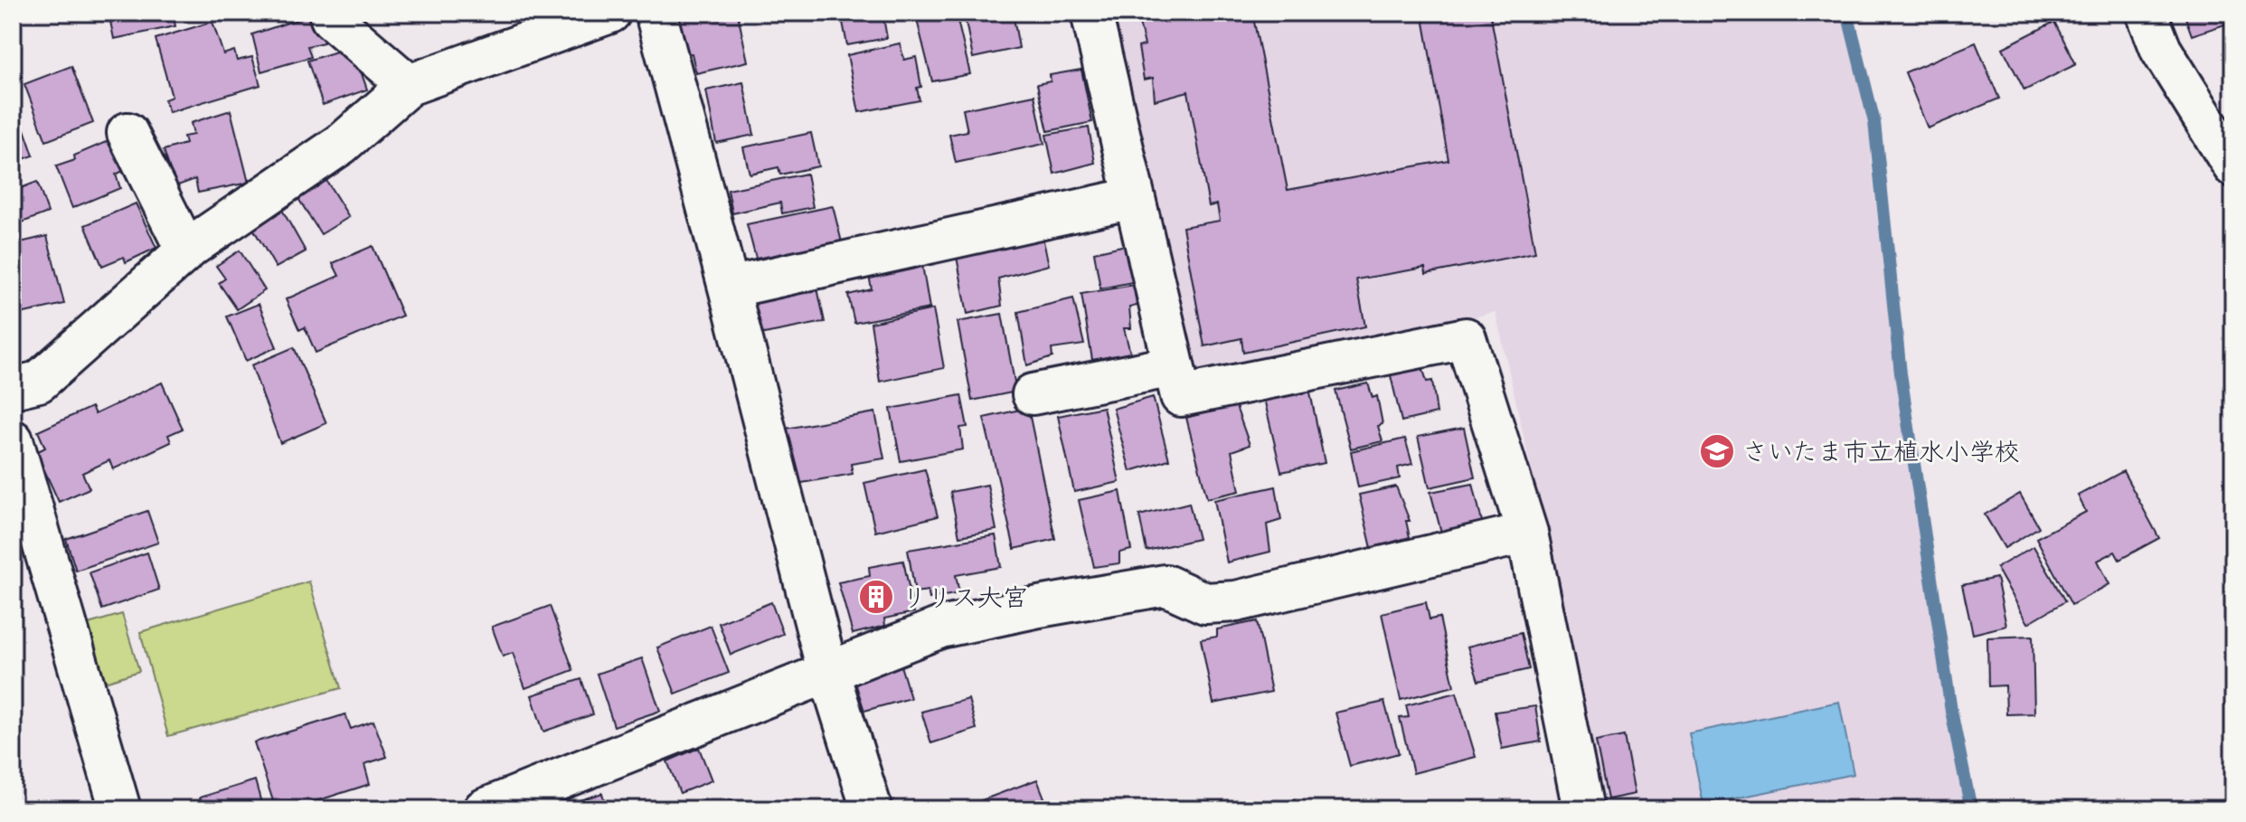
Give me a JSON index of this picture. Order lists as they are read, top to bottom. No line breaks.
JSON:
{"places":{"school or university":["さいたま市立植水小学校"],"building":["リリス大宮"]}}
